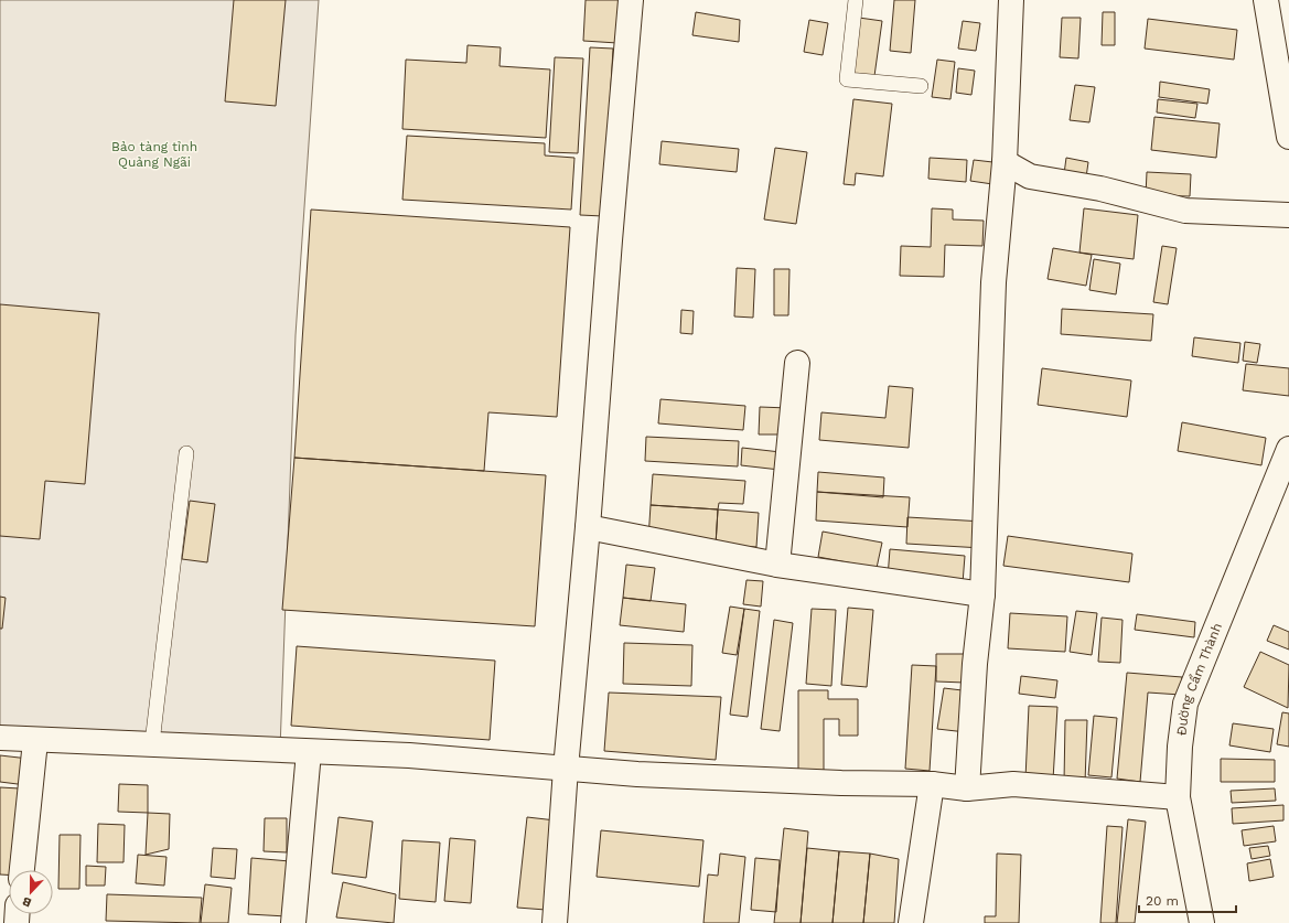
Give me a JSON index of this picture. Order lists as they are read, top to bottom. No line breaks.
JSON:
{"streets":{"street":["Đường Cẩm Thành"]},"parks":["Bảo tàng tỉnh Quảng Ngãi"],"scale_bar":"20 m","north":"bottom"}
